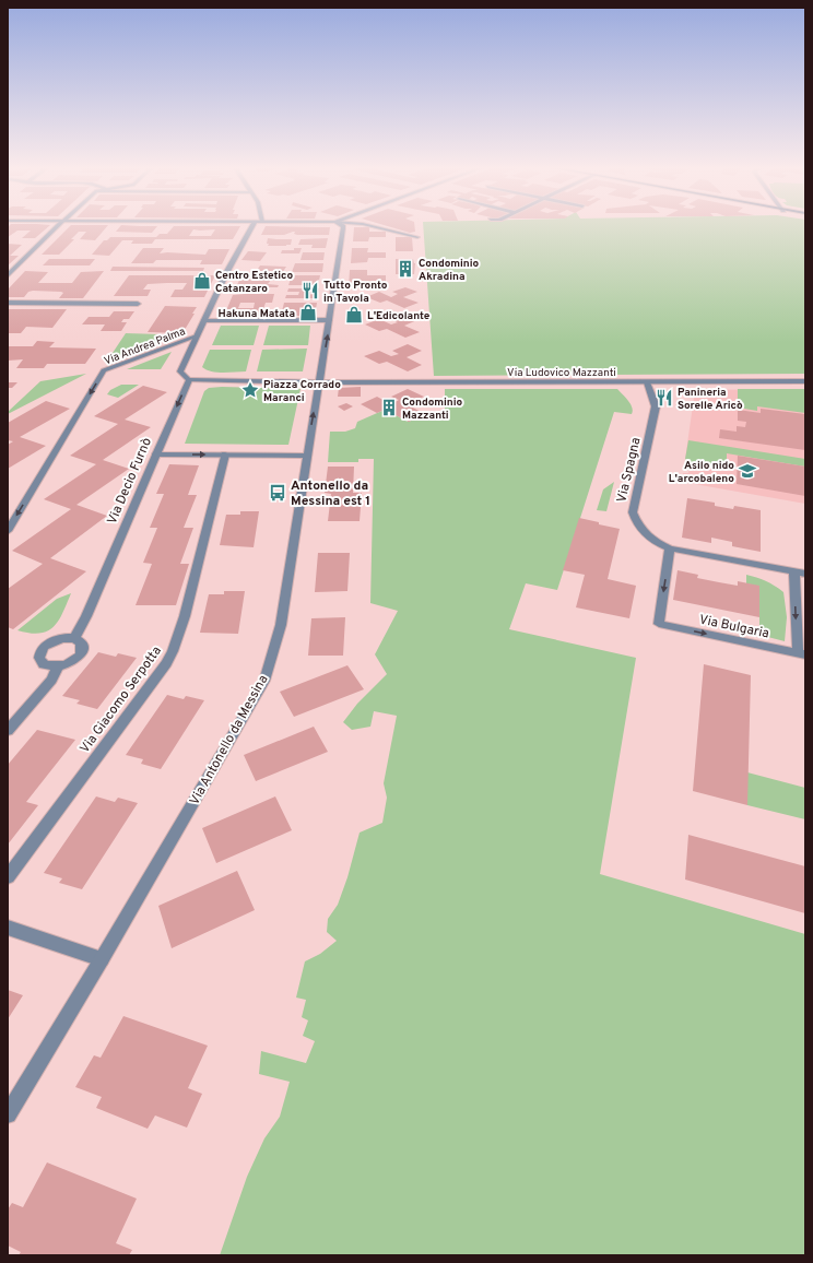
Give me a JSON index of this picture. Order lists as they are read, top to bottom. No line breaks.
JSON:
{"streets":{"street":["Via Andrea Palma","Via Ludovico Mazzanti","Via Spagna","Via Decio Furnò","Via Bulgaria","Via Giacomo Serpotta","Via Antonello da Messina"]},"crossings":[["Via Ludovico Mazzanti","Via Spagna"],["Via Ludovico Mazzanti","Via Decio Furnò"],["Via Ludovico Mazzanti","Via Antonello da Messina"],["Via Spagna","Via Bulgaria"]],"one_way":["Via Andrea Palma"],"places":{"building":["Condominio Akradina","Condominio Mazzanti"],"shop":["Centro Estetico Catanzaro","Hakuna Matata","L'Edicolante"],"restaurant":["Tutto Pronto in Tavola","Panineria Sorelle Aricò"],"place":["Piazza Corrado Maranci"],"school or university":["Asilo nido L'arcobaleno"],"bus stop":["Antonello da Messina est 1"]}}
